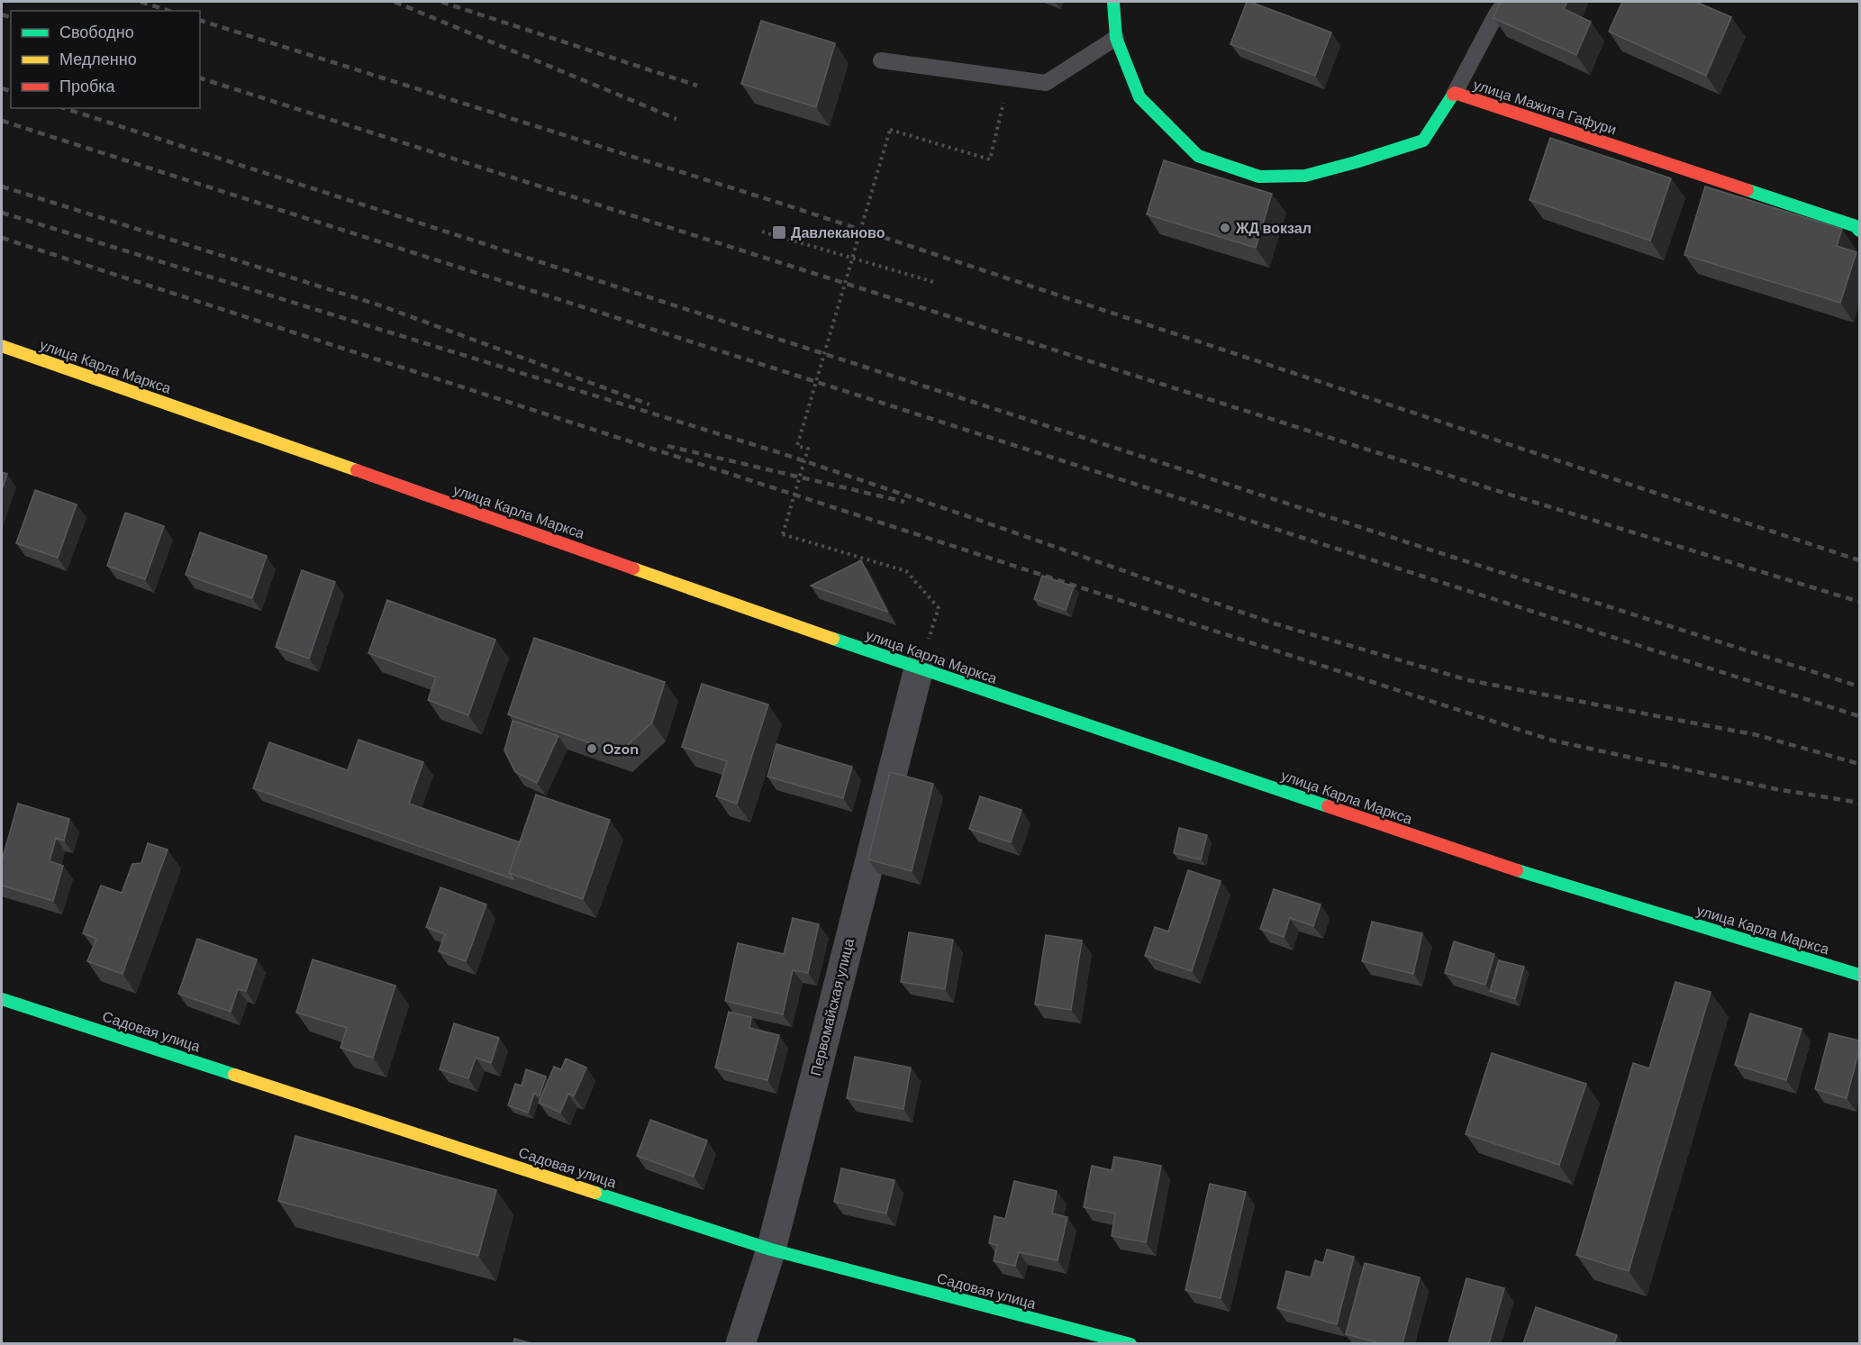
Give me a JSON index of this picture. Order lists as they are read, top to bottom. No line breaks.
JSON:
{"streets":{"street":["улица Мажита Гафури","улица Карла Маркса","Первомайская улица","Садовая улица"]},"crossings":[["улица Карла Маркса","Первомайская улица"],["Первомайская улица","Садовая улица"]],"places":{"other":["ЖД вокзал","Ozon"],"transit":["Давлеканово"]},"legend":["Свободно","Медленно","Пробка"]}
